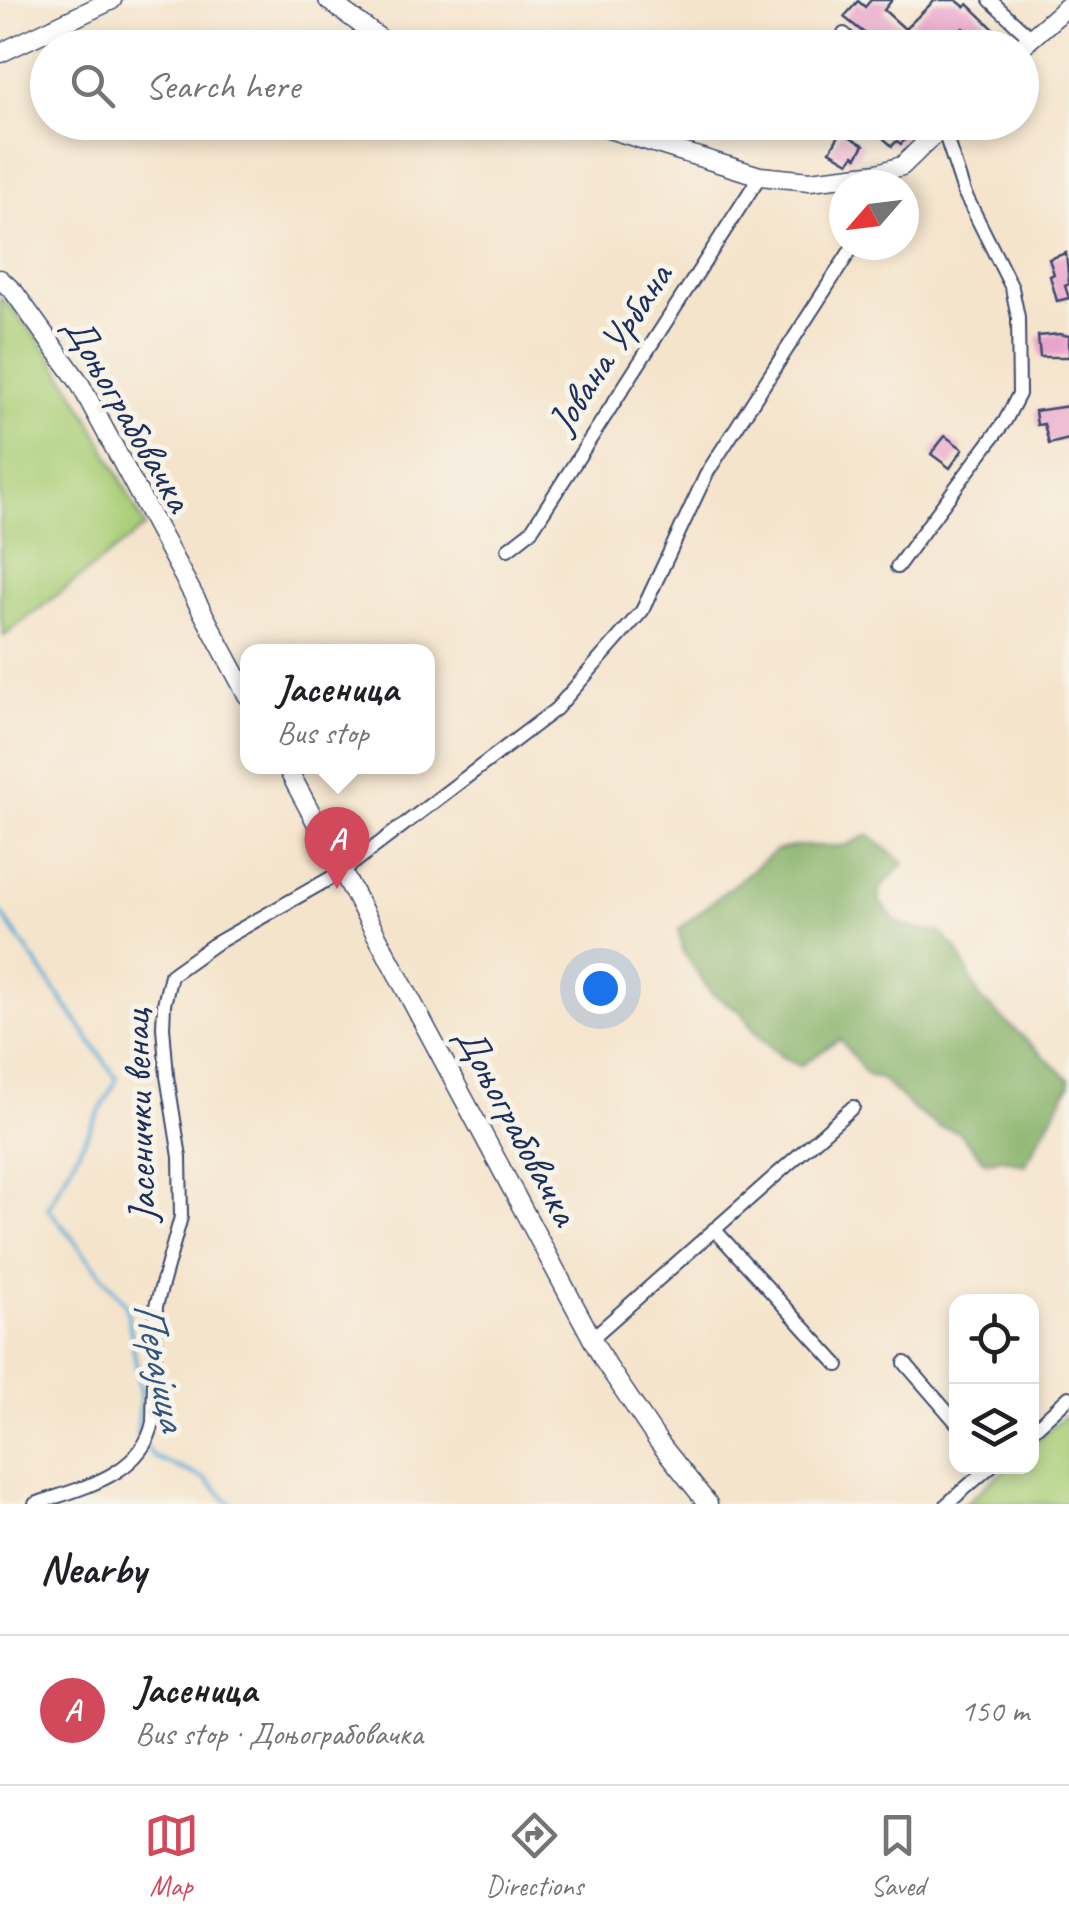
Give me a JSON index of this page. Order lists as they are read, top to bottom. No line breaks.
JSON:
{"streets":{"street":["Јована Урбана","Доњограбовачка","Јасенички венац"]},"crossings":[["Доњограбовачка","Јасенички венац"]],"water":["Перајица"],"north":"bottom left","page":{"search":"Search here","popup":["Јасеница","Bus stop"],"pins":"A","heading":"Nearby","list":[{"mark":"A","name":"Јасеница","note":"Bus stop · Доњограбовачка","value":"150 m"}],"nav":["Map","Directions","Saved"]}}
